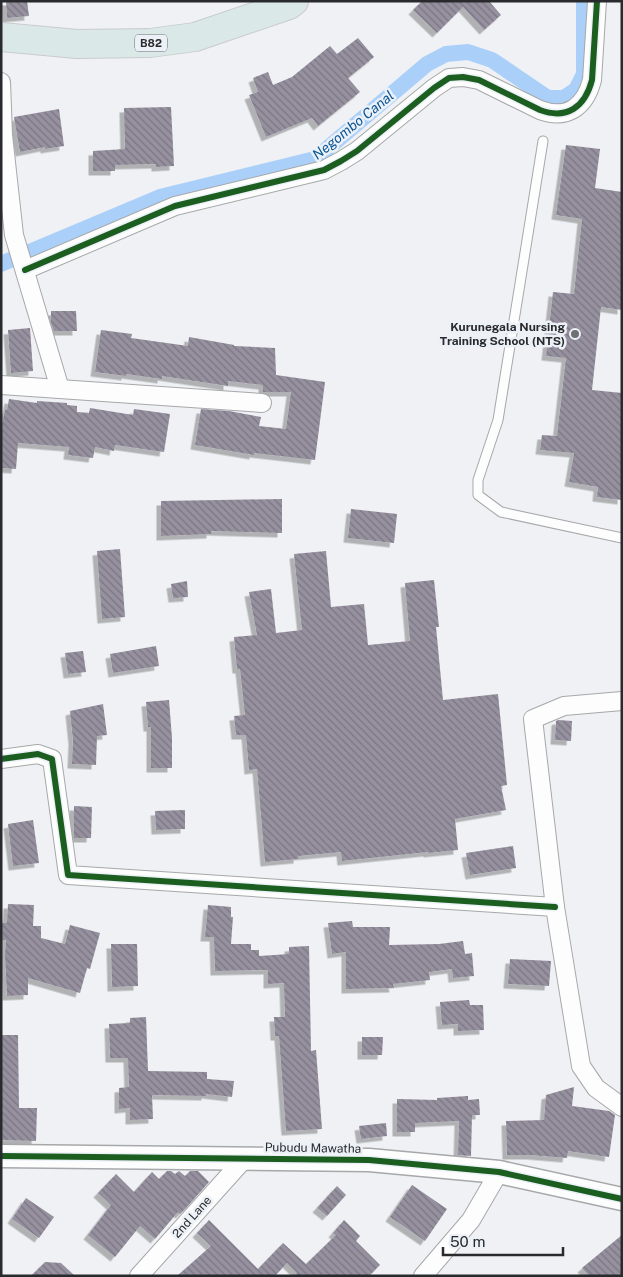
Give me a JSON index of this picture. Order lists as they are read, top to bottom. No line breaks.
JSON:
{"streets":{"main road":["B82"],"street":["Pubudu Mawatha","2nd Lane"]},"crossings":[["Pubudu Mawatha","2nd Lane"]],"water":["Negombo Canal"],"places":["Kurunegala Nursing Training School (NTS)"],"scale_bar":"50 m"}
